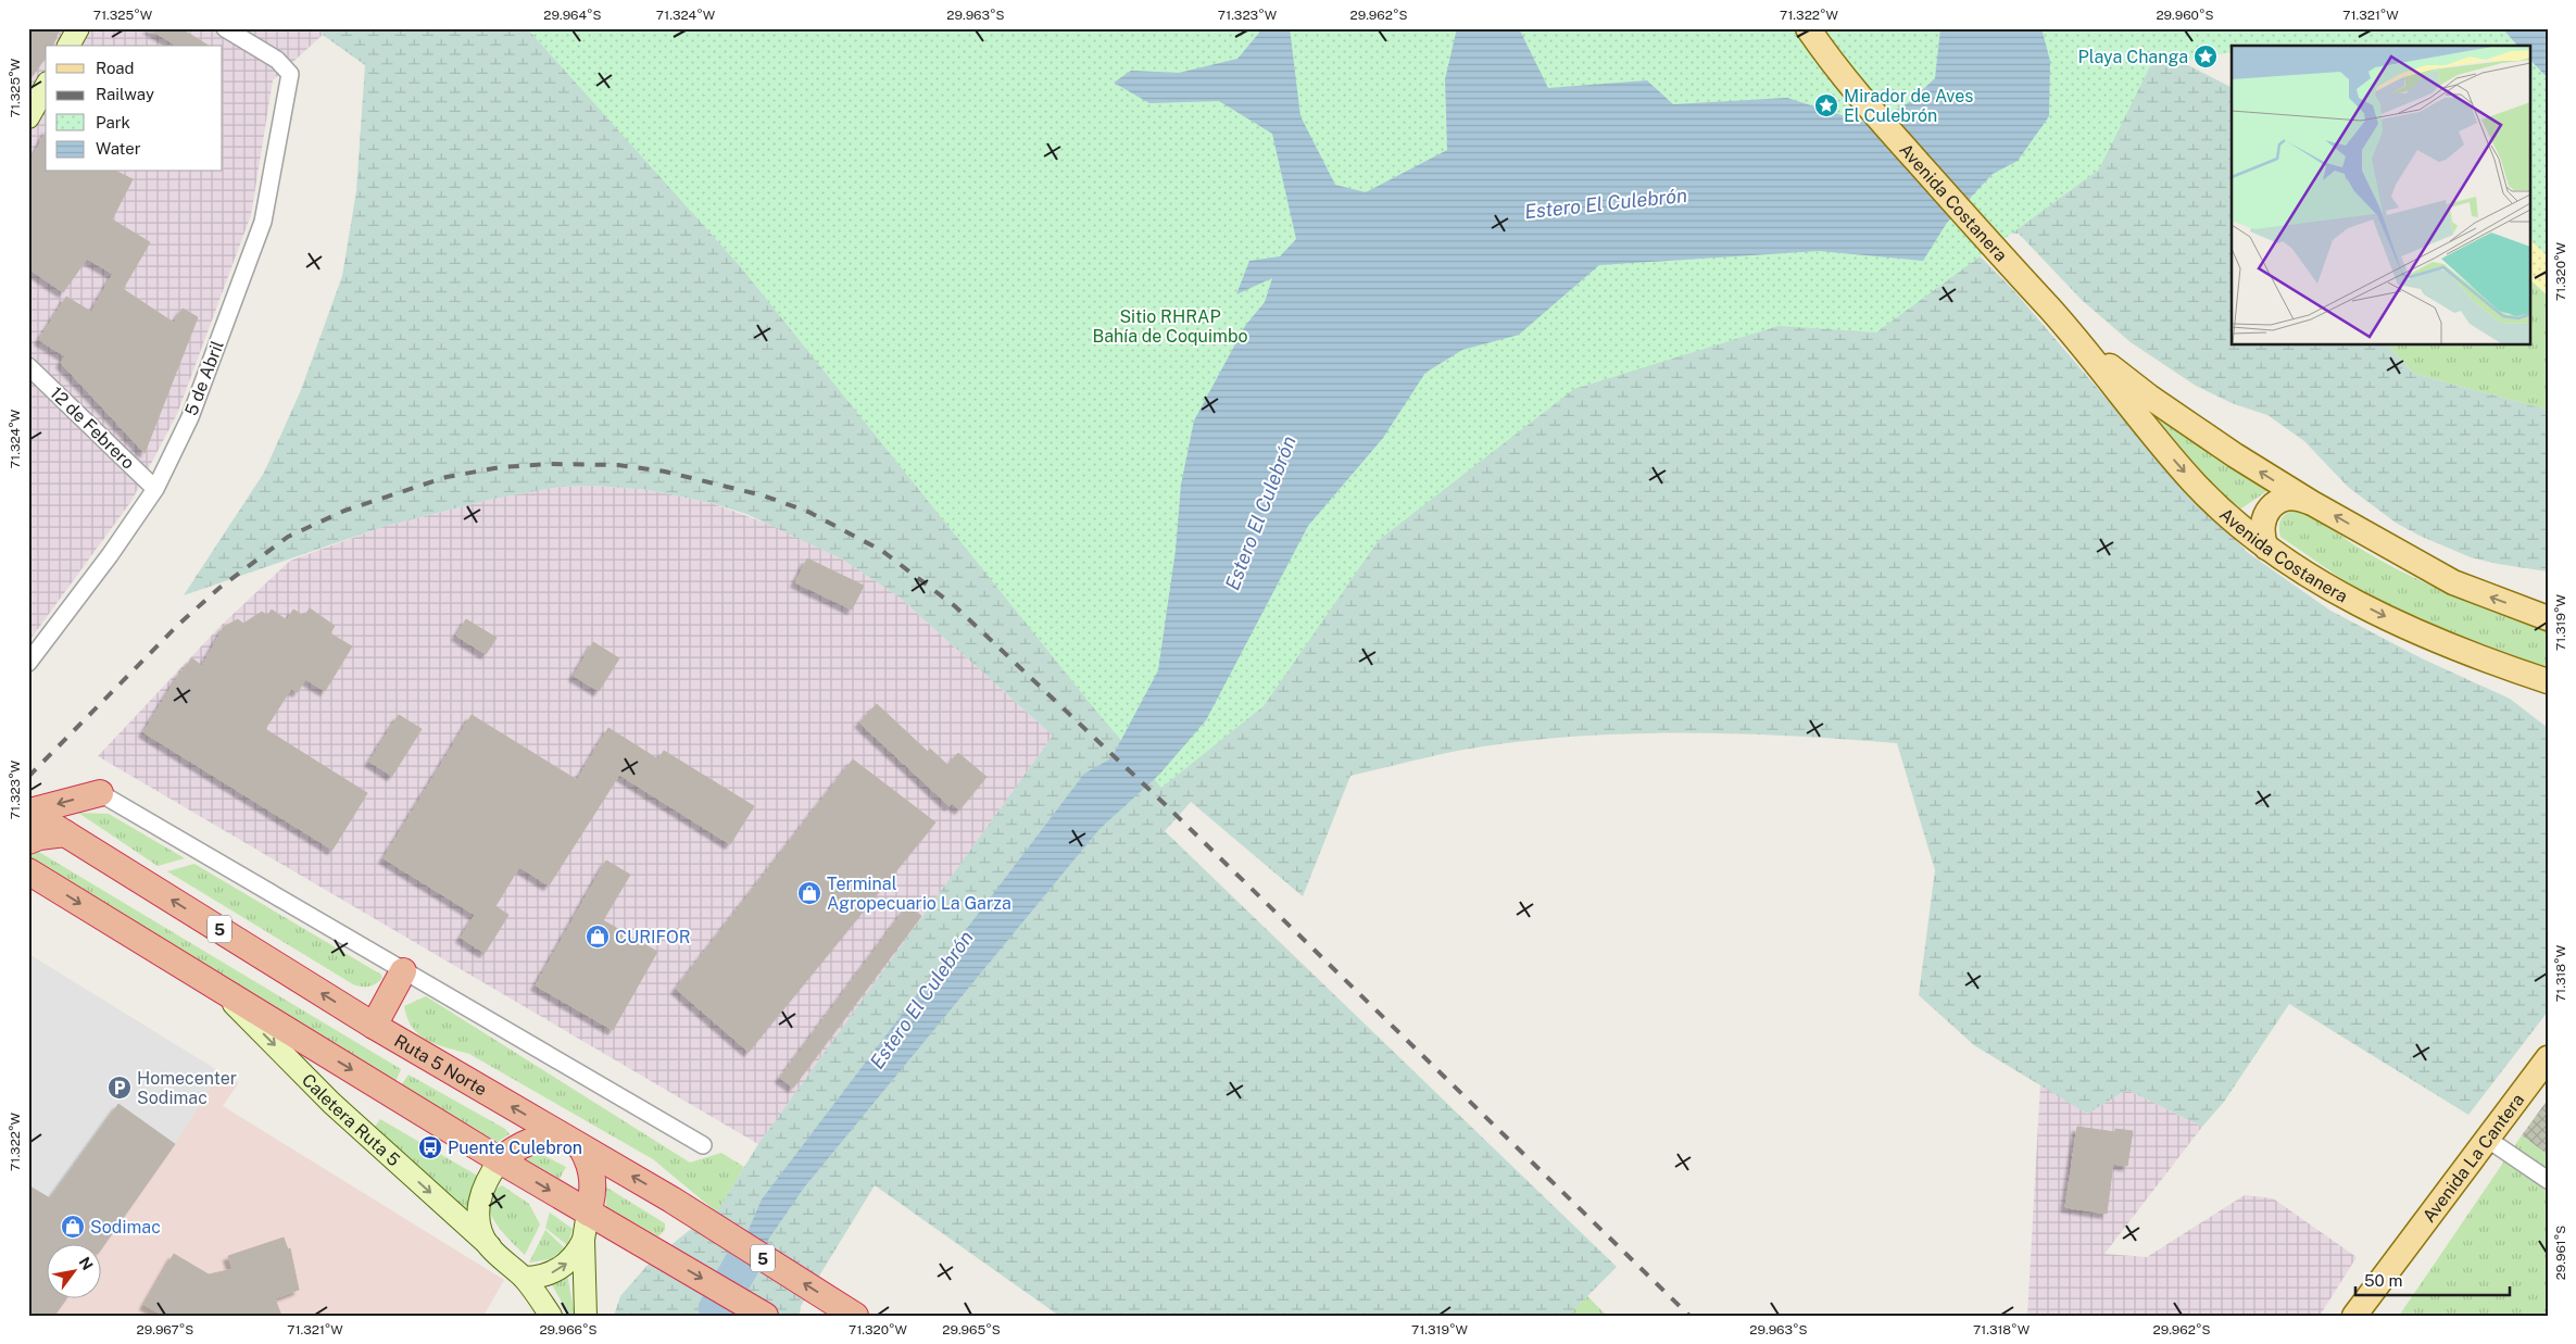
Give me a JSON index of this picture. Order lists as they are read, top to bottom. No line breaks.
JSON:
{"streets":{"highway":["5","Ruta 5 Norte"],"main road":["Avenida Costanera","Caletera Ruta 5","Avenida La Cantera"],"street":["5 de Abril","12 de Febrero"]},"crossings":[["5 de Abril","12 de Febrero"]],"one_way":["Caletera Ruta 5"],"water":["Estero El Culebrón"],"parks":["Sitio RHRAP Bahía de Coquimbo"],"places":{"place":["Playa Changa","Mirador de Aves El Culebrón"],"shop":["Terminal Agropecuario La Garza","CURIFOR","Sodimac"],"parking":["Homecenter Sodimac"],"bus stop":["Puente Culebron"]},"legend":["Road","Railway","Park","Water"],"scale_bar":"50 m","north":"top right","coordinates":["71.325°W","29.964°S","71.324°W","29.963°S","71.323°W","29.962°S","71.322°W","29.960°S","71.321°W","71.320°W","71.319°W","71.318°W","29.961°S","29.967°S","29.966°S","29.965°S"]}
